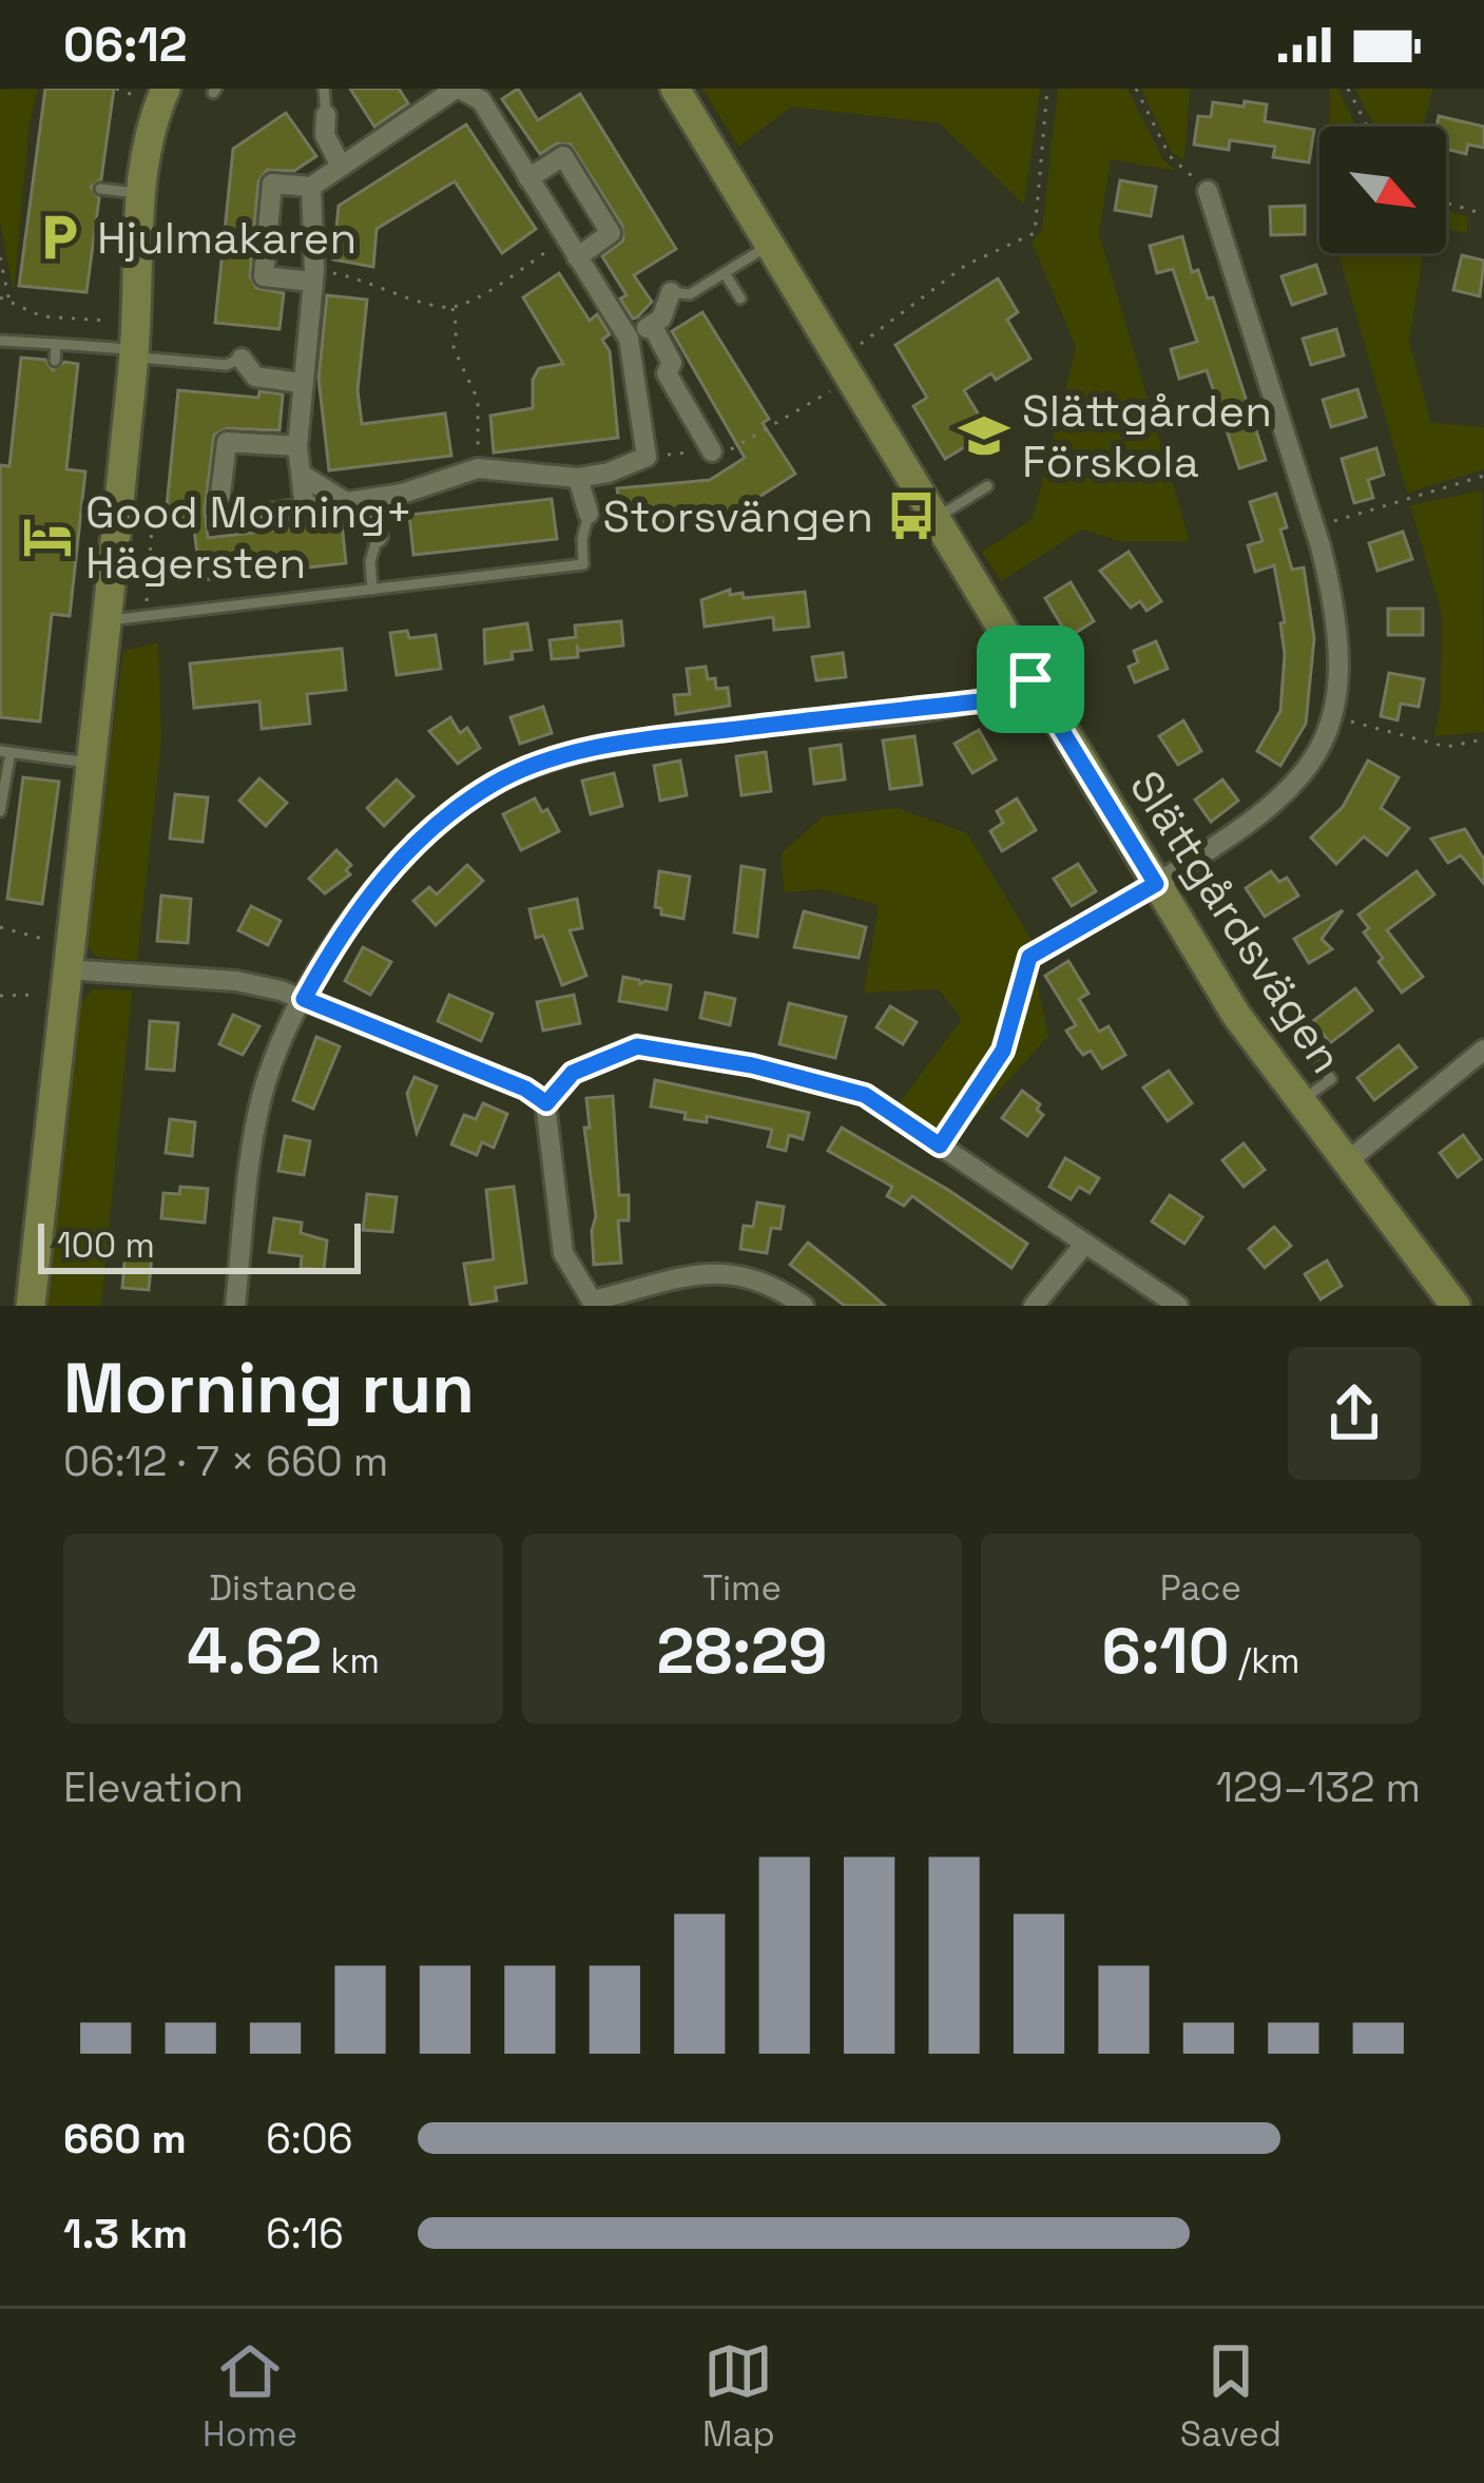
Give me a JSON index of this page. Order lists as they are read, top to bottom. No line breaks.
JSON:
{"streets":{"street":["Slättgårdsvägen"]},"places":{"parking":["Hjulmakaren"],"school or university":["Slättgården Förskola"],"bus stop":["Storsvängen"],"hotel":["Good Morning+ Hägersten"]},"scale_bar":"100 m","north":"bottom right","page":{"status":"06:12","scale":"100 m","heading":["Morning run","06:12 · 7 × 660 m"],"stats":[["Distance","4.62 km"],["Time","28:29"],["Pace","6:10 /km"]],"chart":["Elevation","129–132 m"],"list":[{"name":"660 m","note":"6:06"},{"name":"1.3 km","note":"6:16"}],"tabs":["Home","Map","Saved"]}}
